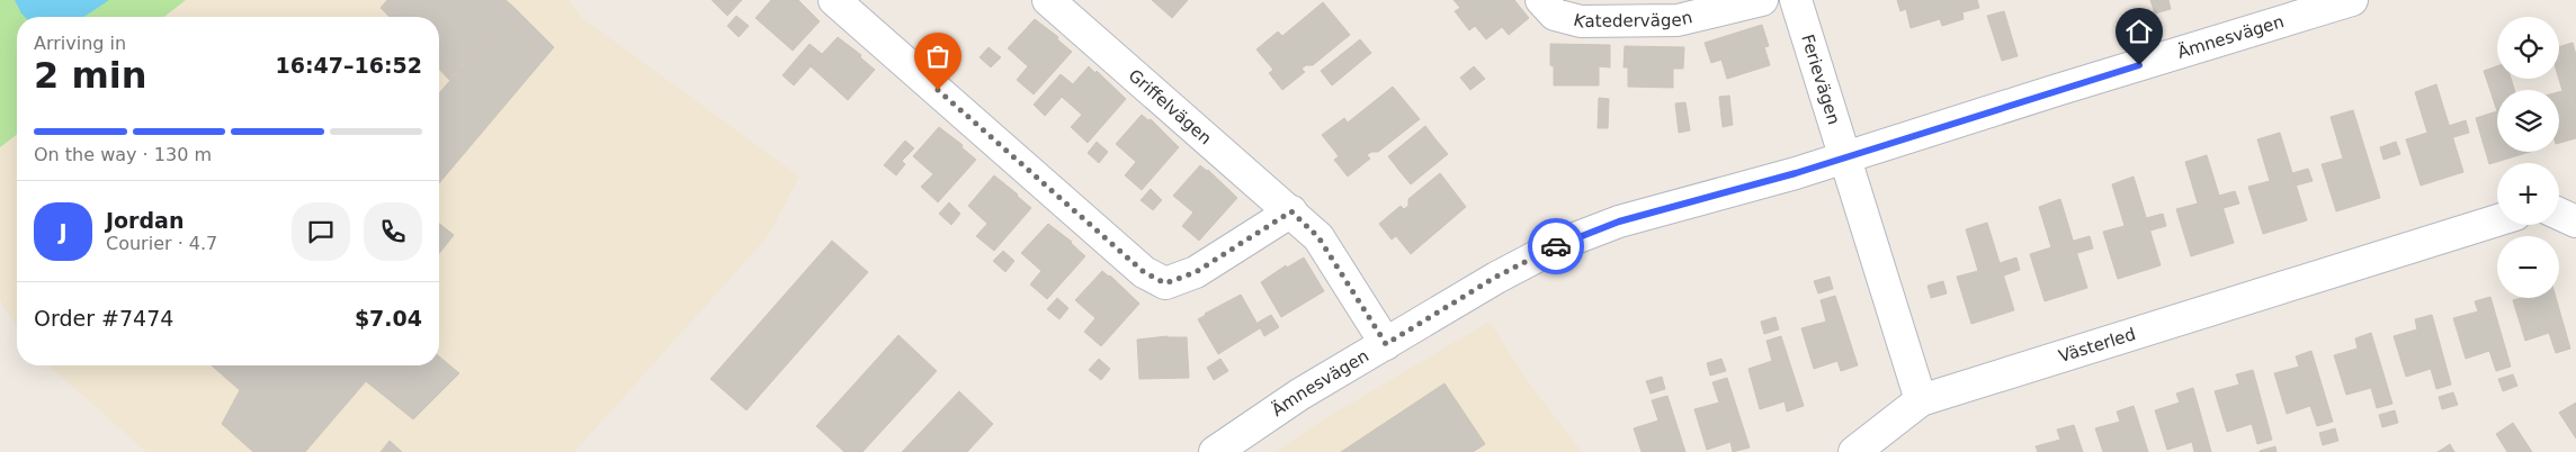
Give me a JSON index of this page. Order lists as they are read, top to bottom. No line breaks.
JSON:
{"streets":{"street":["Katedervägen","Ämnesvägen","Ferievägen","Griffelvägen","Västerled"]},"crossings":[["Ämnesvägen","Ferievägen"],["Ämnesvägen","Griffelvägen"]],"page":{"map_buttons":["+","−"],"heading":["2 min","Arriving in","16:47–16:52"],"panel":["Jordan","Courier · 4.7","Order #7474","$7.04"],"bar":"On the way · 130 m","round":"J"}}
